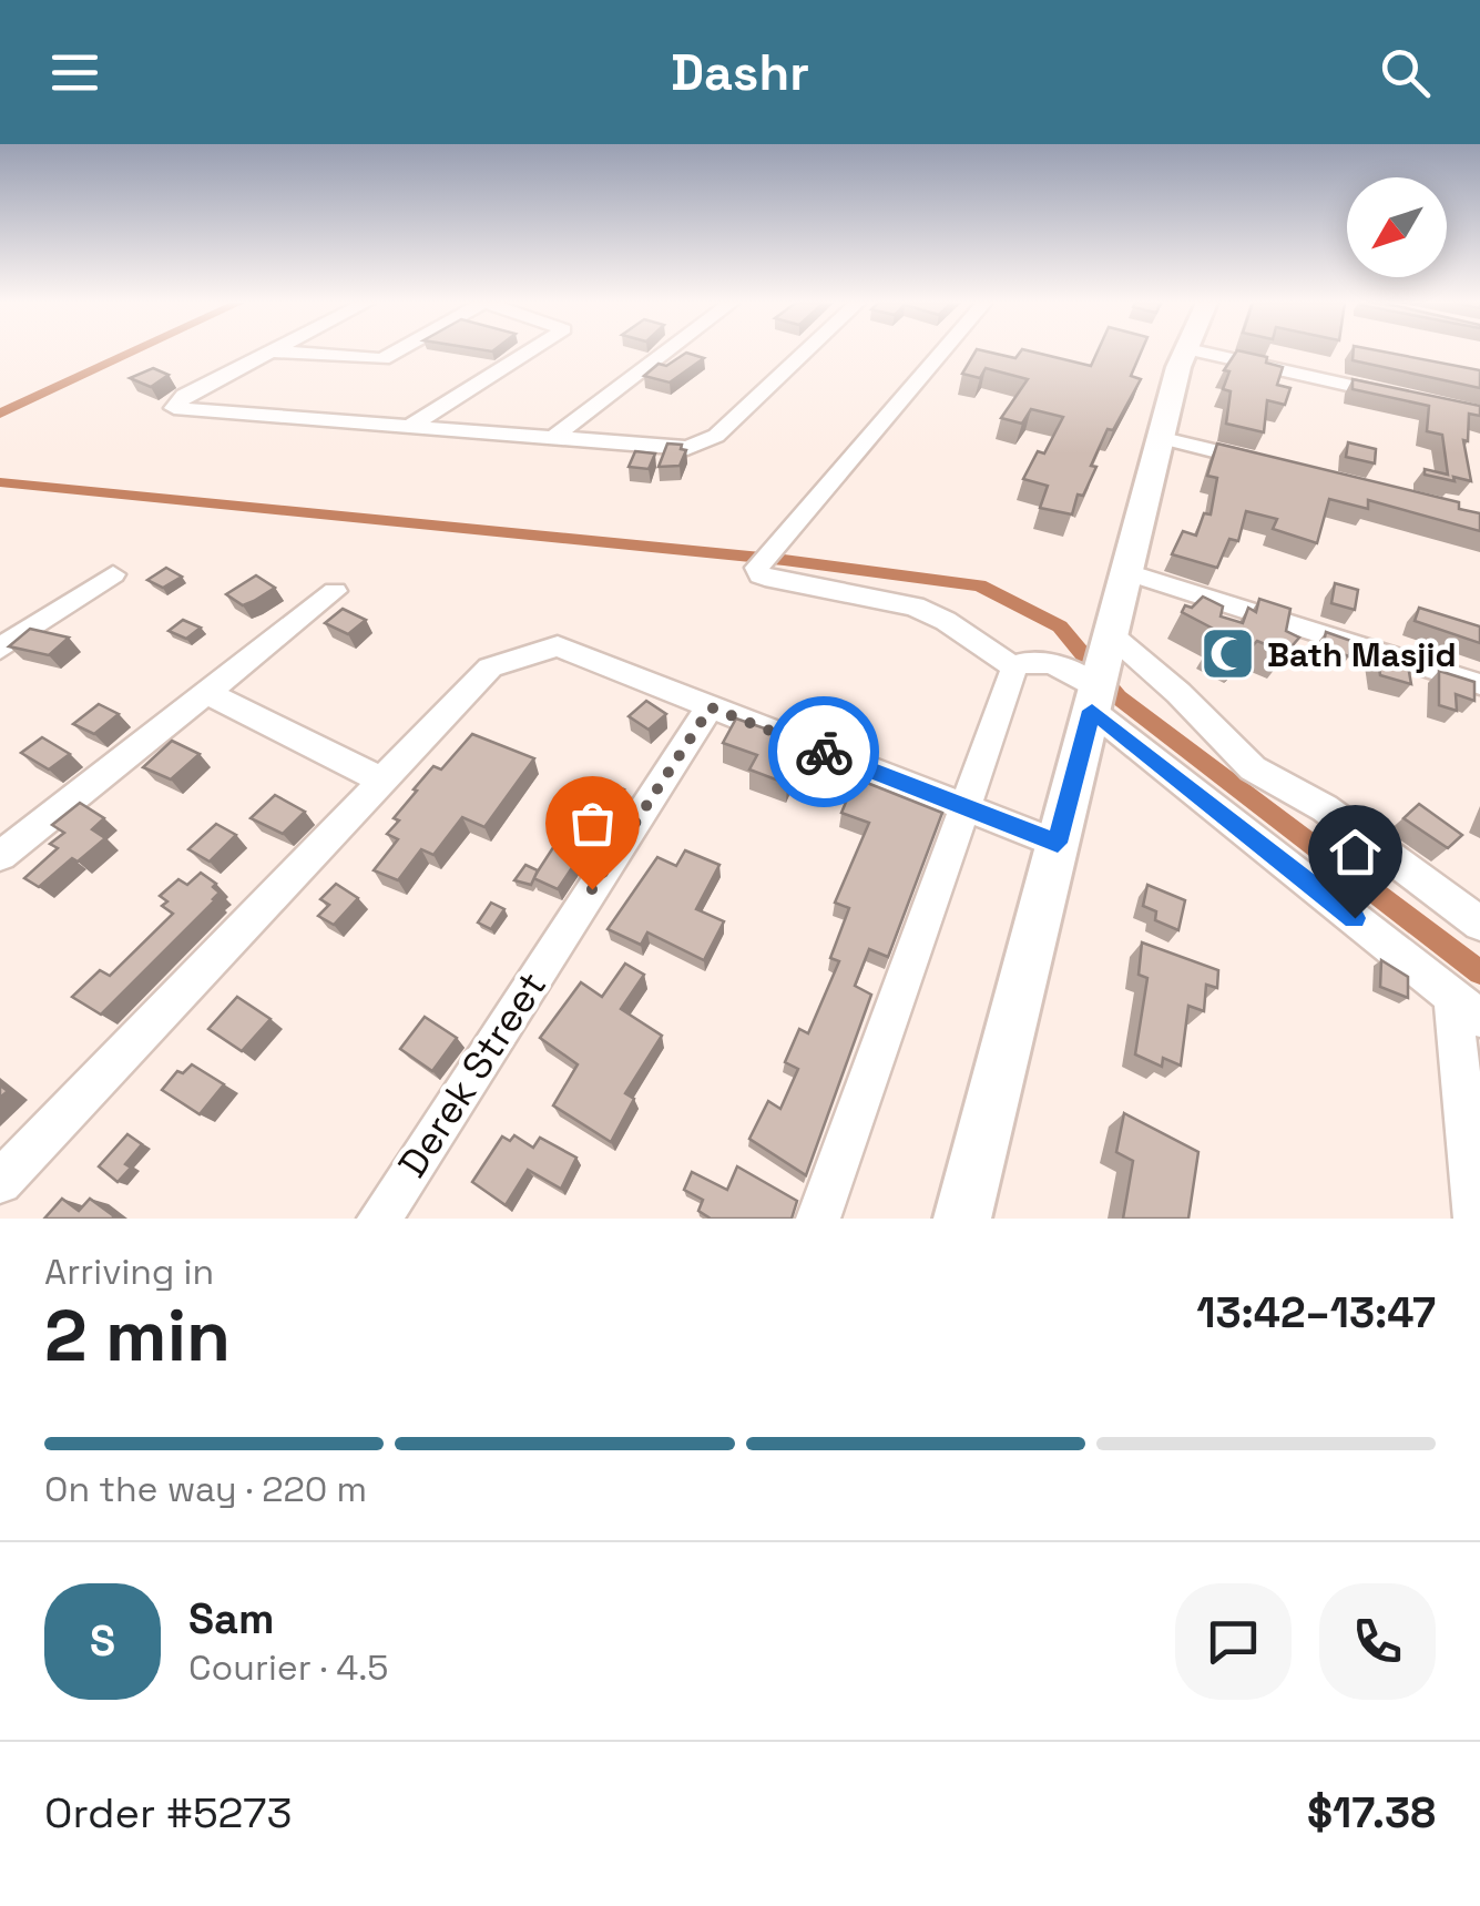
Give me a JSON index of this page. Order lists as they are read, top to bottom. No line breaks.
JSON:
{"streets":{"street":["Derek Street"]},"places":{"mosque":["Bath Masjid"]},"north":"bottom left","page":{"header":"Dashr","heading":["2 min","Arriving in","13:42–13:47"],"panel":["Sam","Courier · 4.5","Order #5273","$17.38"],"bar":"On the way · 220 m","round":"S"}}
